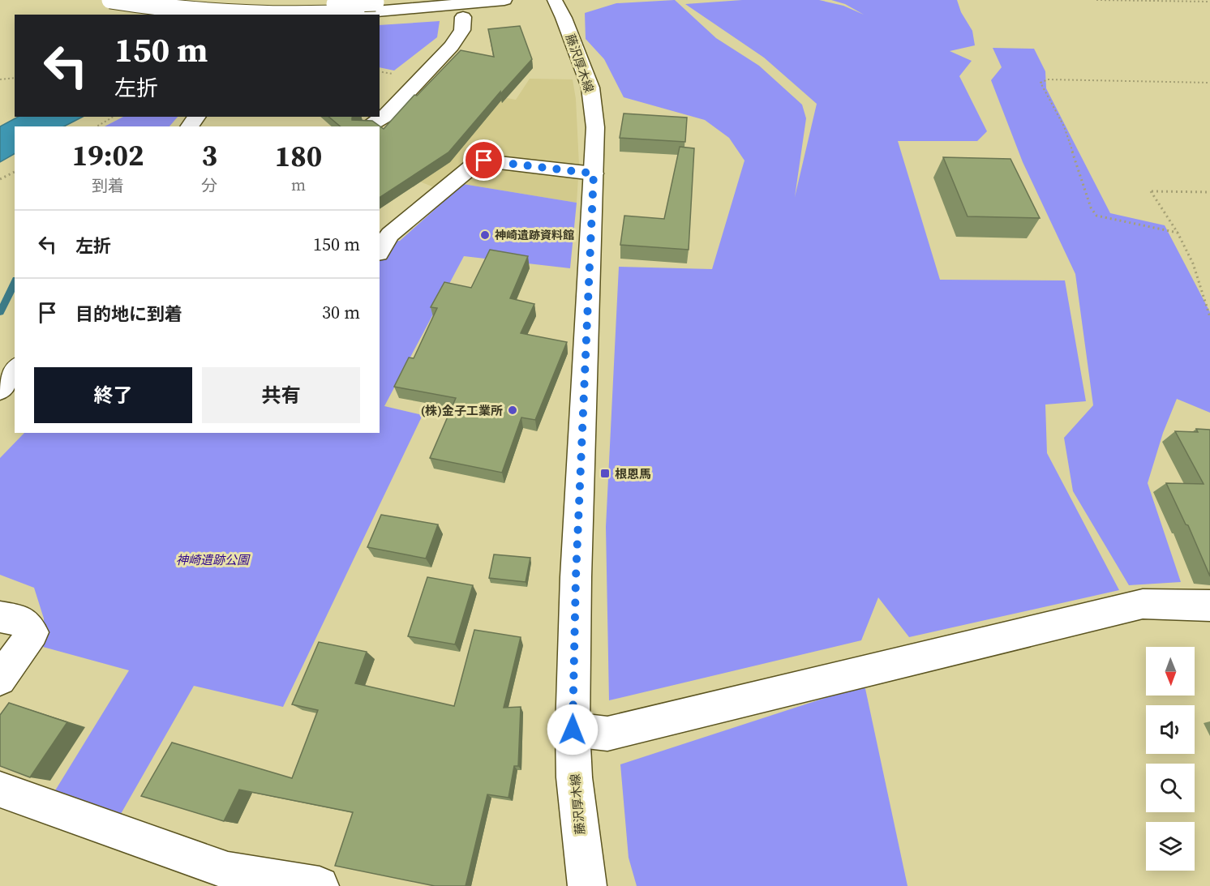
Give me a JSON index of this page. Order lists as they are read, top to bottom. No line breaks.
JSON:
{"streets":{"main road":["藤沢厚木線"]},"parks":["神崎遺跡公園"],"places":{"other":["神崎遺跡資料館","(株)金子工業所"],"transit":["根恩馬"]},"north":"bottom","page":{"turn":["150 m","左折"],"eta":["19:02","到着","3","分","180","m"],"list":[{"name":"左折","value":"150 m"},{"name":"目的地に到着","value":"30 m"}],"buttons":["終了","共有"]}}
